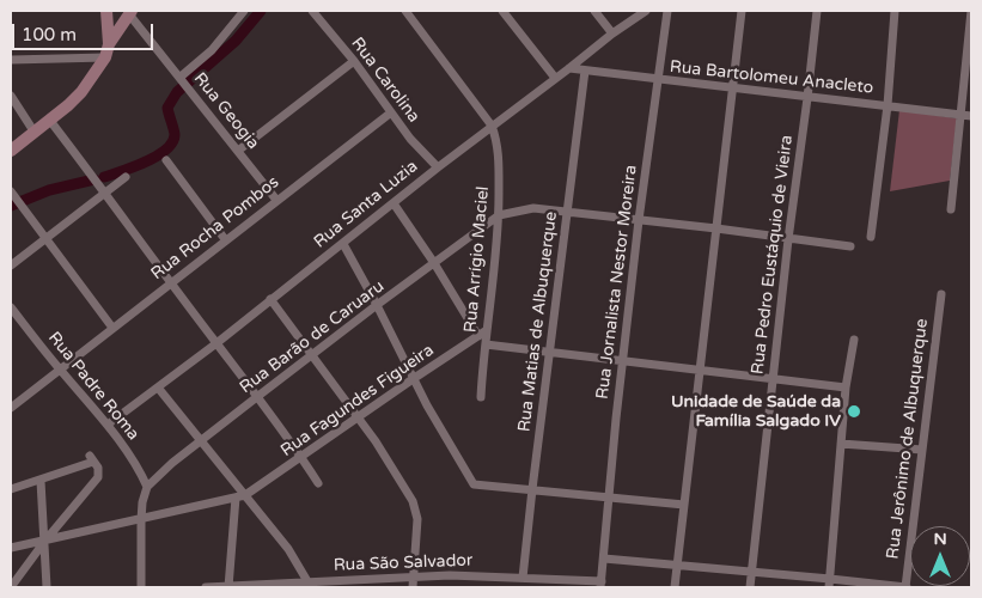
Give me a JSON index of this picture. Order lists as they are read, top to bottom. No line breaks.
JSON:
{"streets":{"street":["Rua Bartolomeu Anacleto","Rua Carolina","Rua Geogia","Rua Santa Luzia","Rua Rocha Pombos","Rua Pedro Eustáquio de Vieira","Rua Arrígio Maciel","Rua Jornalista Nestor Moreira","Rua Matias de Albuquerque","Rua Barão de Caruaru","Rua Padre Roma","Rua Fagundes Figueira","Rua Jerônimo de Albuquerque","Rua São Salvador"]},"crossings":[["Rua Bartolomeu Anacleto","Rua Santa Luzia"],["Rua Bartolomeu Anacleto","Rua Pedro Eustáquio de Vieira"],["Rua Bartolomeu Anacleto","Rua Jornalista Nestor Moreira"],["Rua Bartolomeu Anacleto","Rua Matias de Albuquerque"],["Rua Carolina","Rua Santa Luzia"],["Rua Carolina","Rua Rocha Pombos"],["Rua Geogia","Rua Rocha Pombos"],["Rua Santa Luzia","Rua Arrígio Maciel"],["Rua Santa Luzia","Rua Padre Roma"],["Rua Rocha Pombos","Rua Padre Roma"],["Rua Arrígio Maciel","Rua Barão de Caruaru"],["Rua Arrígio Maciel","Rua Fagundes Figueira"],["Rua Jornalista Nestor Moreira","Rua São Salvador"],["Rua Matias de Albuquerque","Rua São Salvador"],["Rua Barão de Caruaru","Rua Padre Roma"]],"places":["Unidade de Saúde da Família Salgado IV"],"scale_bar":"100 m","north":"top"}
